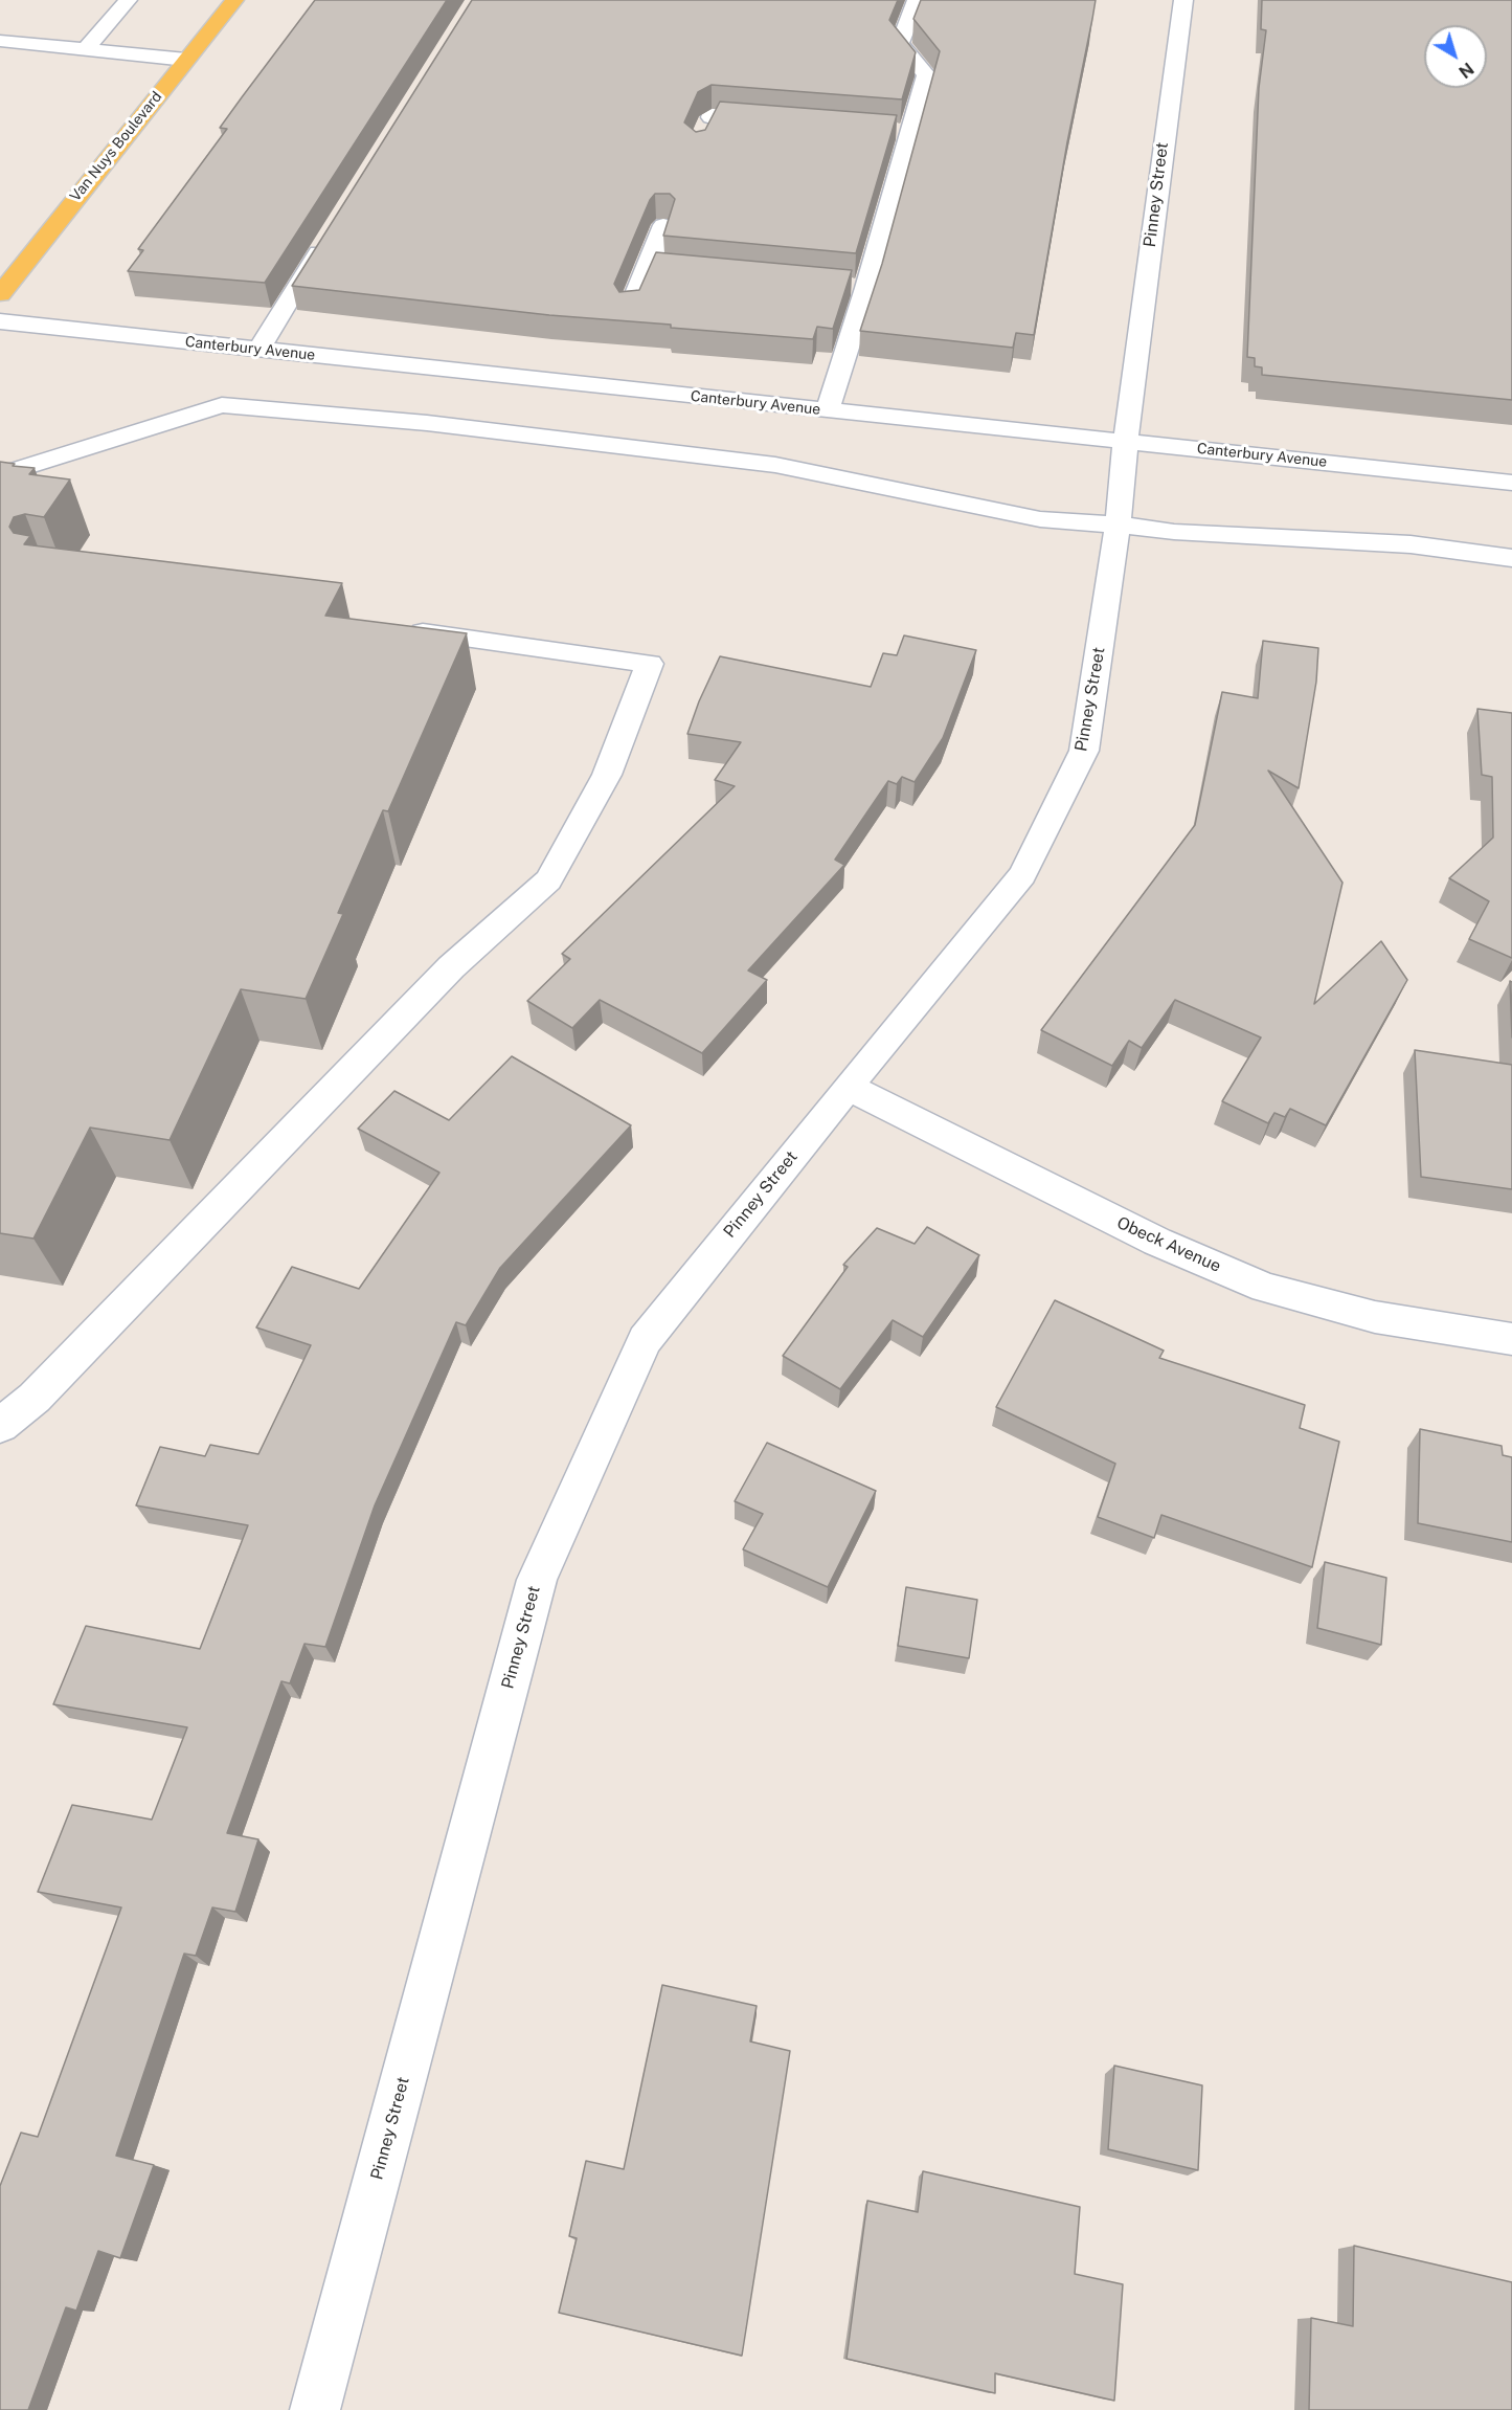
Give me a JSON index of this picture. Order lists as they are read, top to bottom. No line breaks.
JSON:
{"streets":{"main road":["Van Nuys Boulevard"],"street":["Pinney Street","Canterbury Avenue","Obeck Avenue"]},"crossings":[["Pinney Street","Canterbury Avenue"],["Pinney Street","Obeck Avenue"]],"north":"bottom right"}
